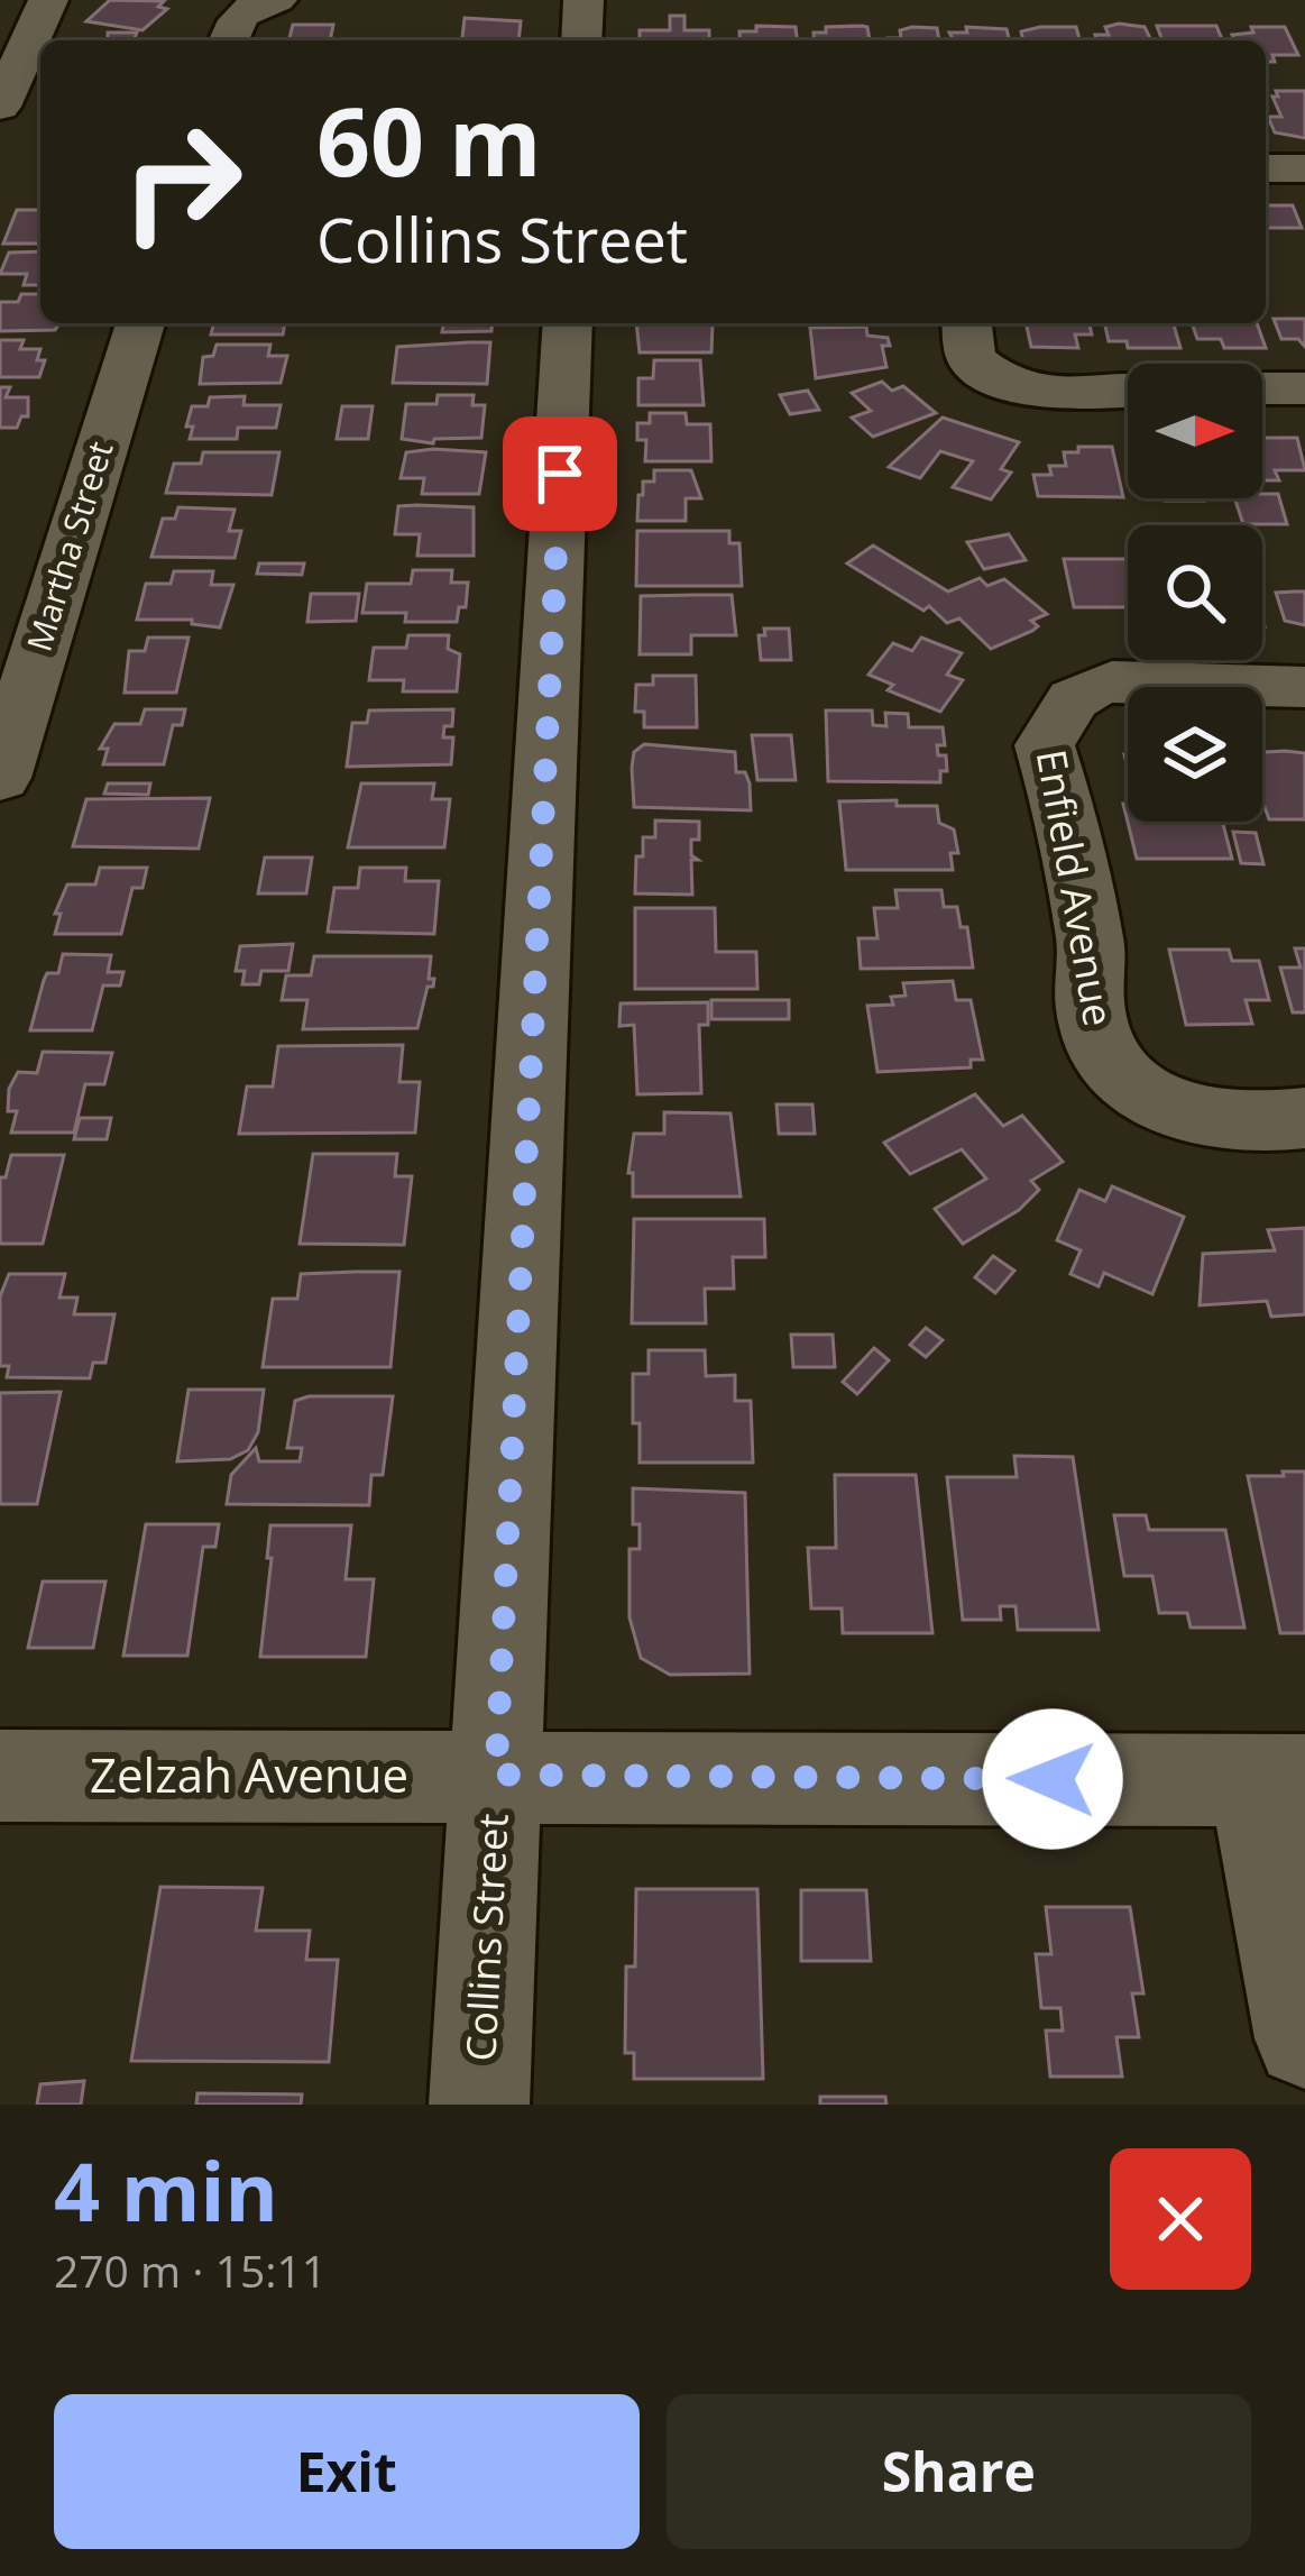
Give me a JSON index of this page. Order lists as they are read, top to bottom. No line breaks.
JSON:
{"streets":{"street":["Martha Street","Enfield Avenue","Zelzah Avenue","Collins Street"]},"crossings":[["Zelzah Avenue","Collins Street"]],"north":"right","page":{"turn":["60 m","Collins Street"],"heading":["4 min","270 m · 15:11"],"buttons":["Exit","Share"]}}
